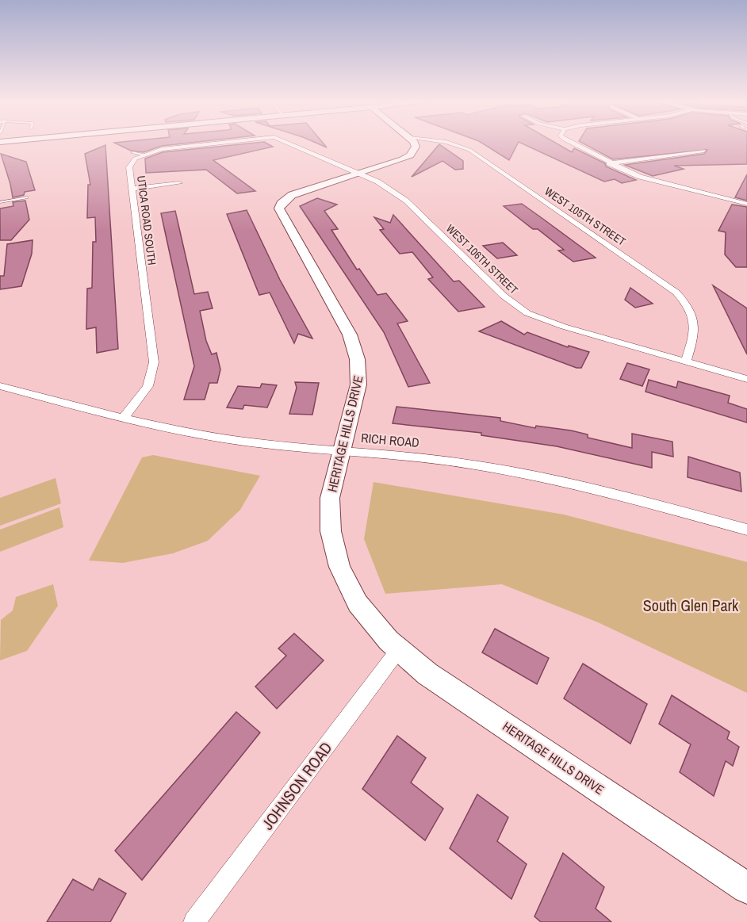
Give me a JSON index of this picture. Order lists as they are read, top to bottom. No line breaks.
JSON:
{"streets":{"street":["WEST 105TH STREET","UTICA ROAD SOUTH","WEST 106TH STREET","HERITAGE HILLS DRIVE","RICH ROAD","JOHNSON ROAD"]},"crossings":[["WEST 105TH STREET","WEST 106TH STREET"],["UTICA ROAD SOUTH","WEST 106TH STREET"],["UTICA ROAD SOUTH","RICH ROAD"],["WEST 106TH STREET","HERITAGE HILLS DRIVE"],["HERITAGE HILLS DRIVE","RICH ROAD"],["HERITAGE HILLS DRIVE","JOHNSON ROAD"]],"parks":["South Glen Park"]}
